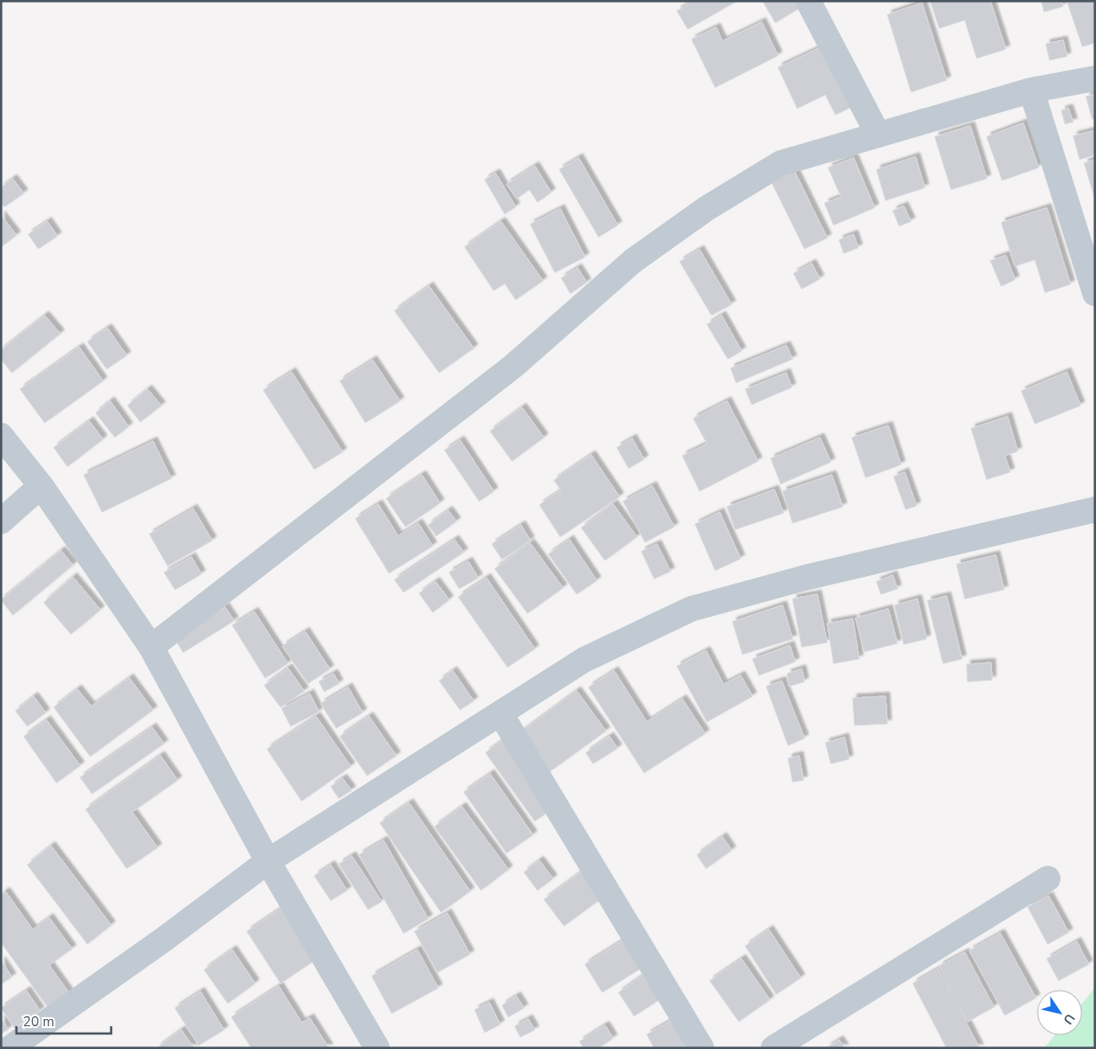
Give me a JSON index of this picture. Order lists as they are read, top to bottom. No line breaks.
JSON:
{"scale_bar":"20 m","north":"bottom right"}
